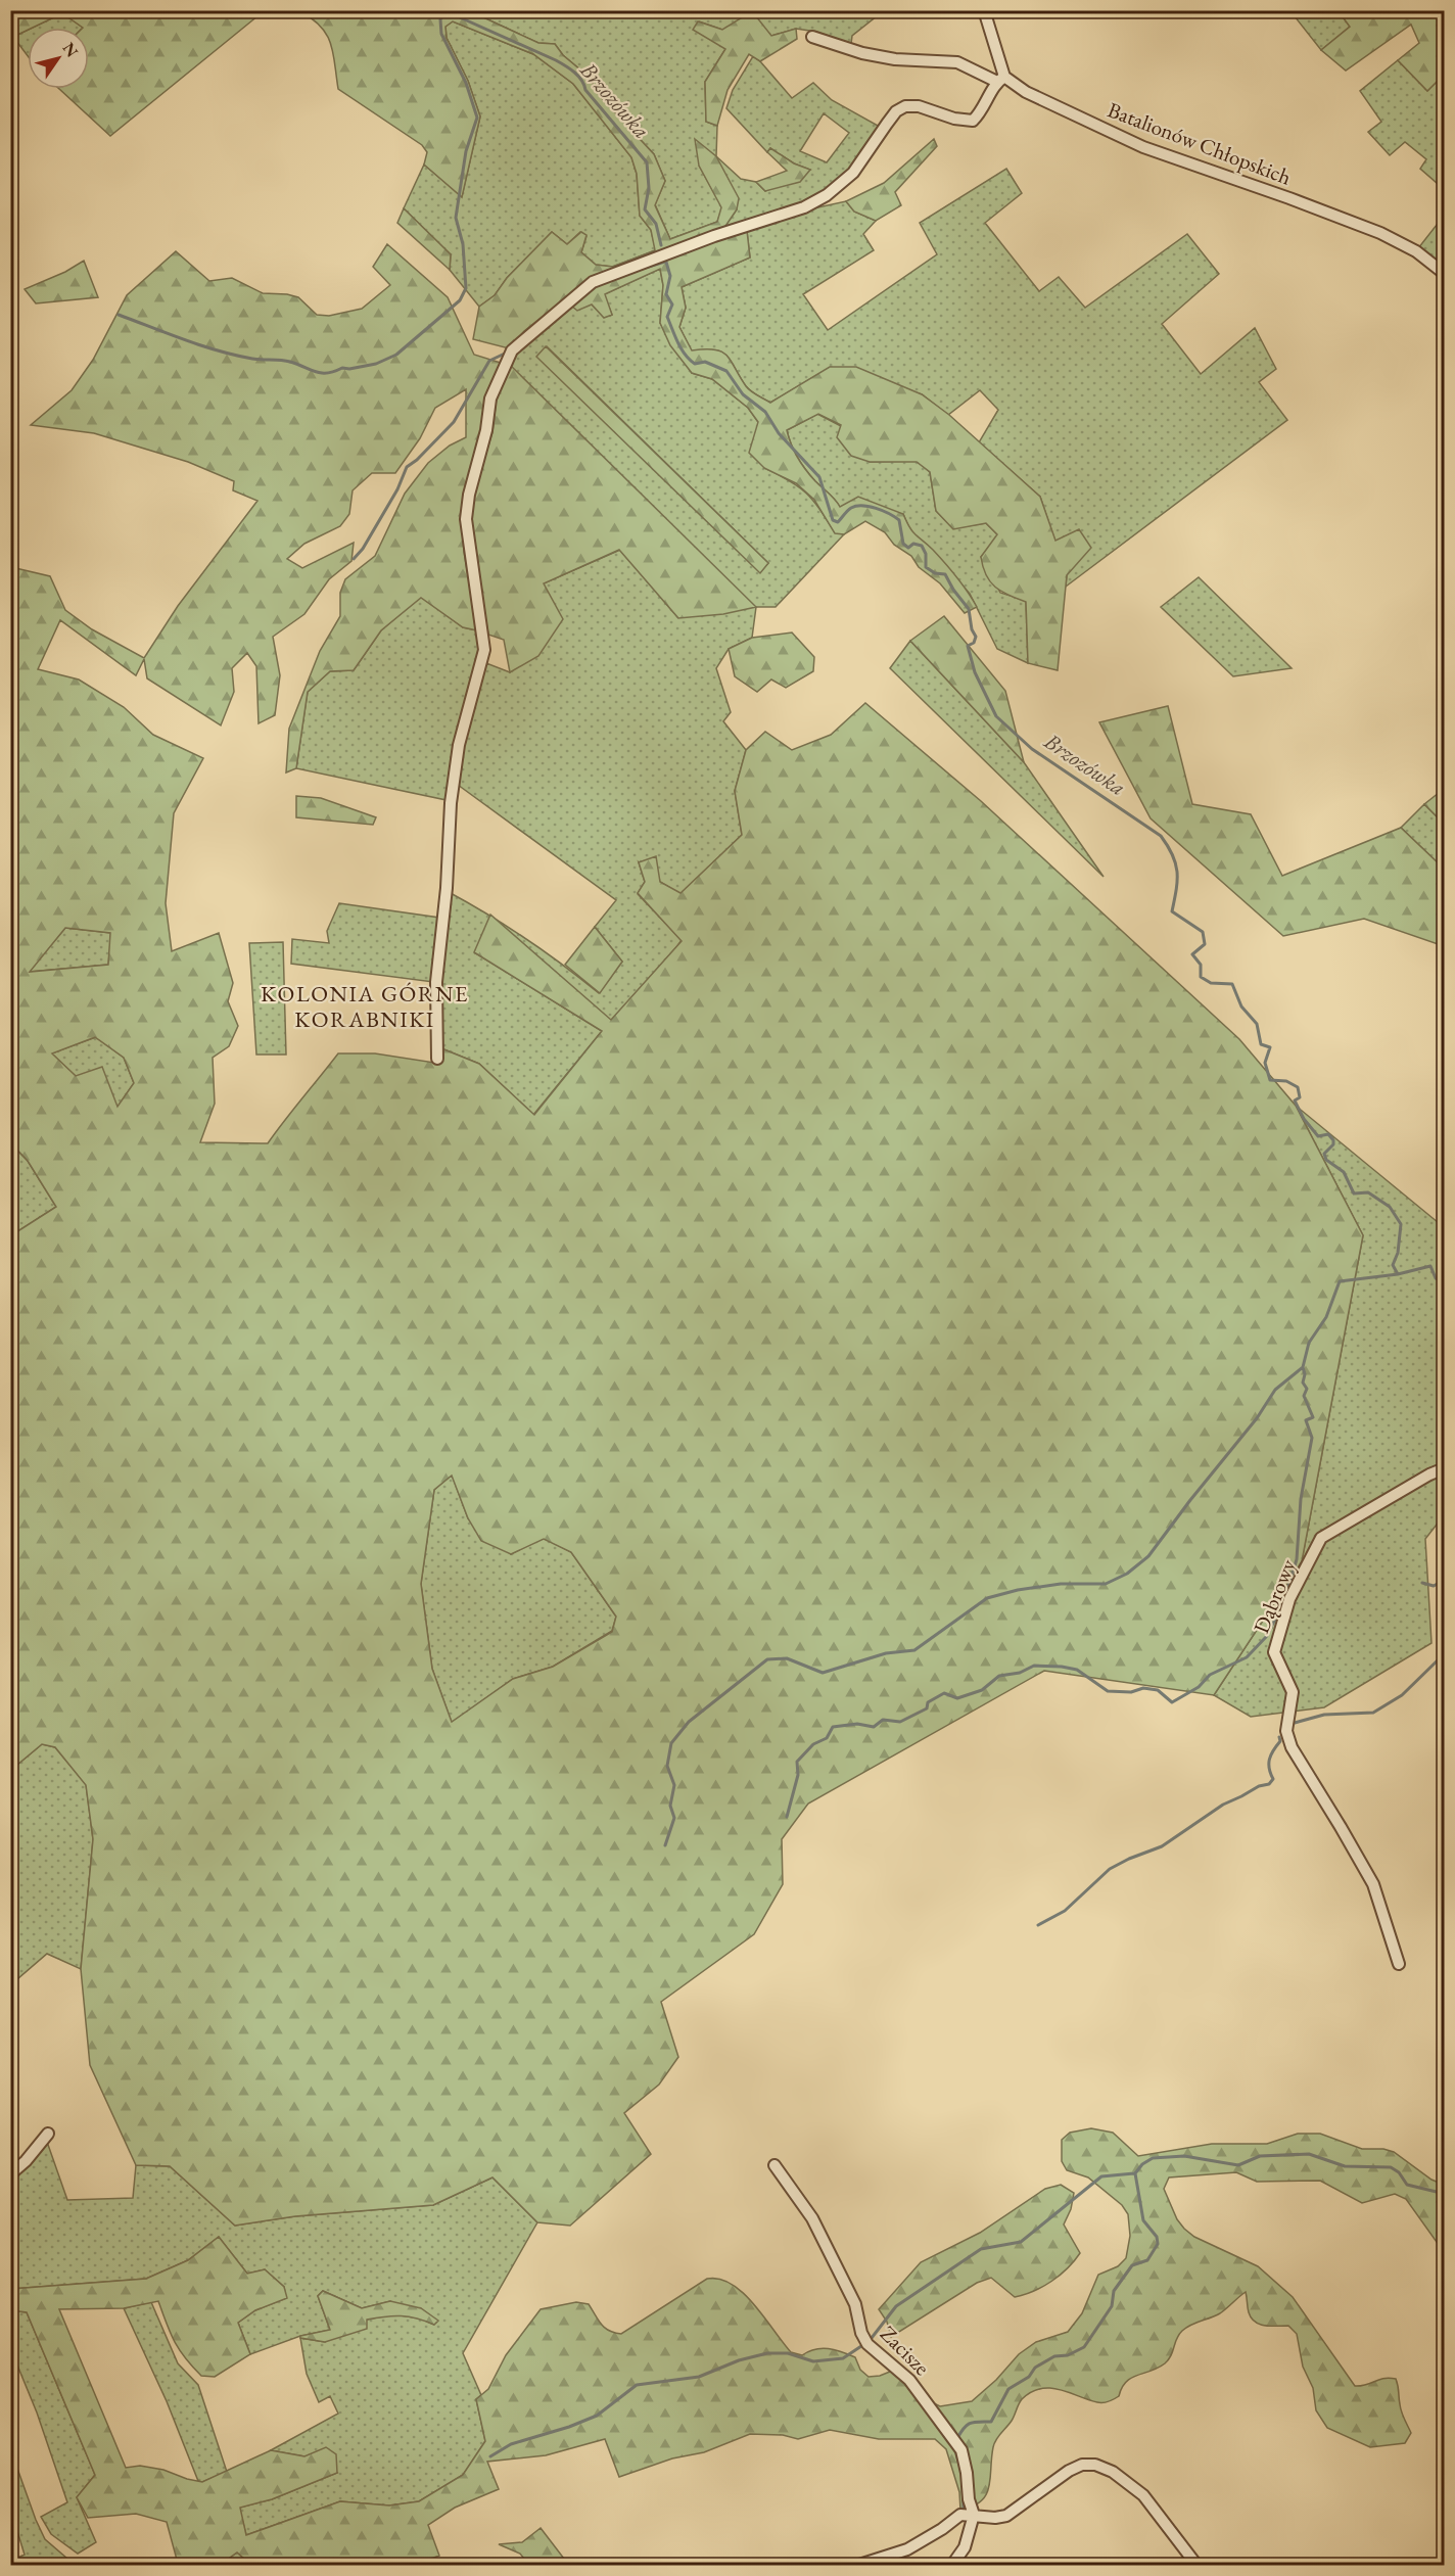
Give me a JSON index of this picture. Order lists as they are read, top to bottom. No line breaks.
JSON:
{"streets":{"street":["Batalionów Chłopskich","Dąbrowy","Zacisze"]},"districts":["KOLONIA GÓRNE KORABNIKI"],"water":["Brzozówka"],"north":"top right"}
